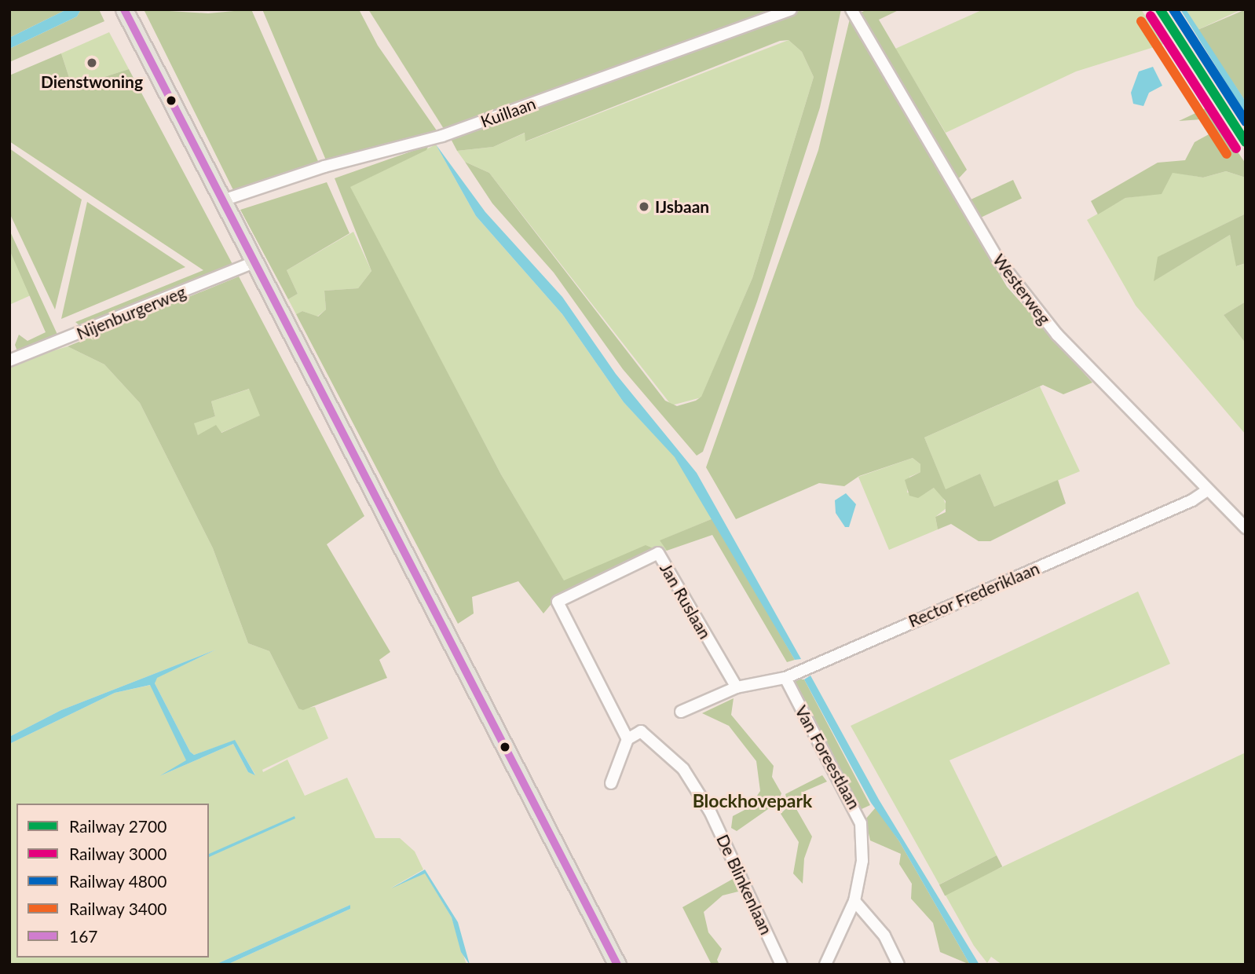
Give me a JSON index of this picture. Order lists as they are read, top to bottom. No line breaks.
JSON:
{"streets":{"street":["Kuillaan","Westerweg","Nijenburgerweg","Rector Frederiklaan","Jan Ruslaan","Van Foreestlaan","De Blinkenlaan"]},"crossings":[["Westerweg","Rector Frederiklaan"],["Rector Frederiklaan","Jan Ruslaan"],["Rector Frederiklaan","Van Foreestlaan"],["Jan Ruslaan","De Blinkenlaan"]],"districts":["Blockhovepark"],"places":["Dienstwoning","IJsbaan"],"lines":["rail line 2700","rail line 4800","transit line 167","rail line 3000","rail line 3400"],"legend":["Railway 2700","Railway 3000","Railway 4800","Railway 3400","167"]}
